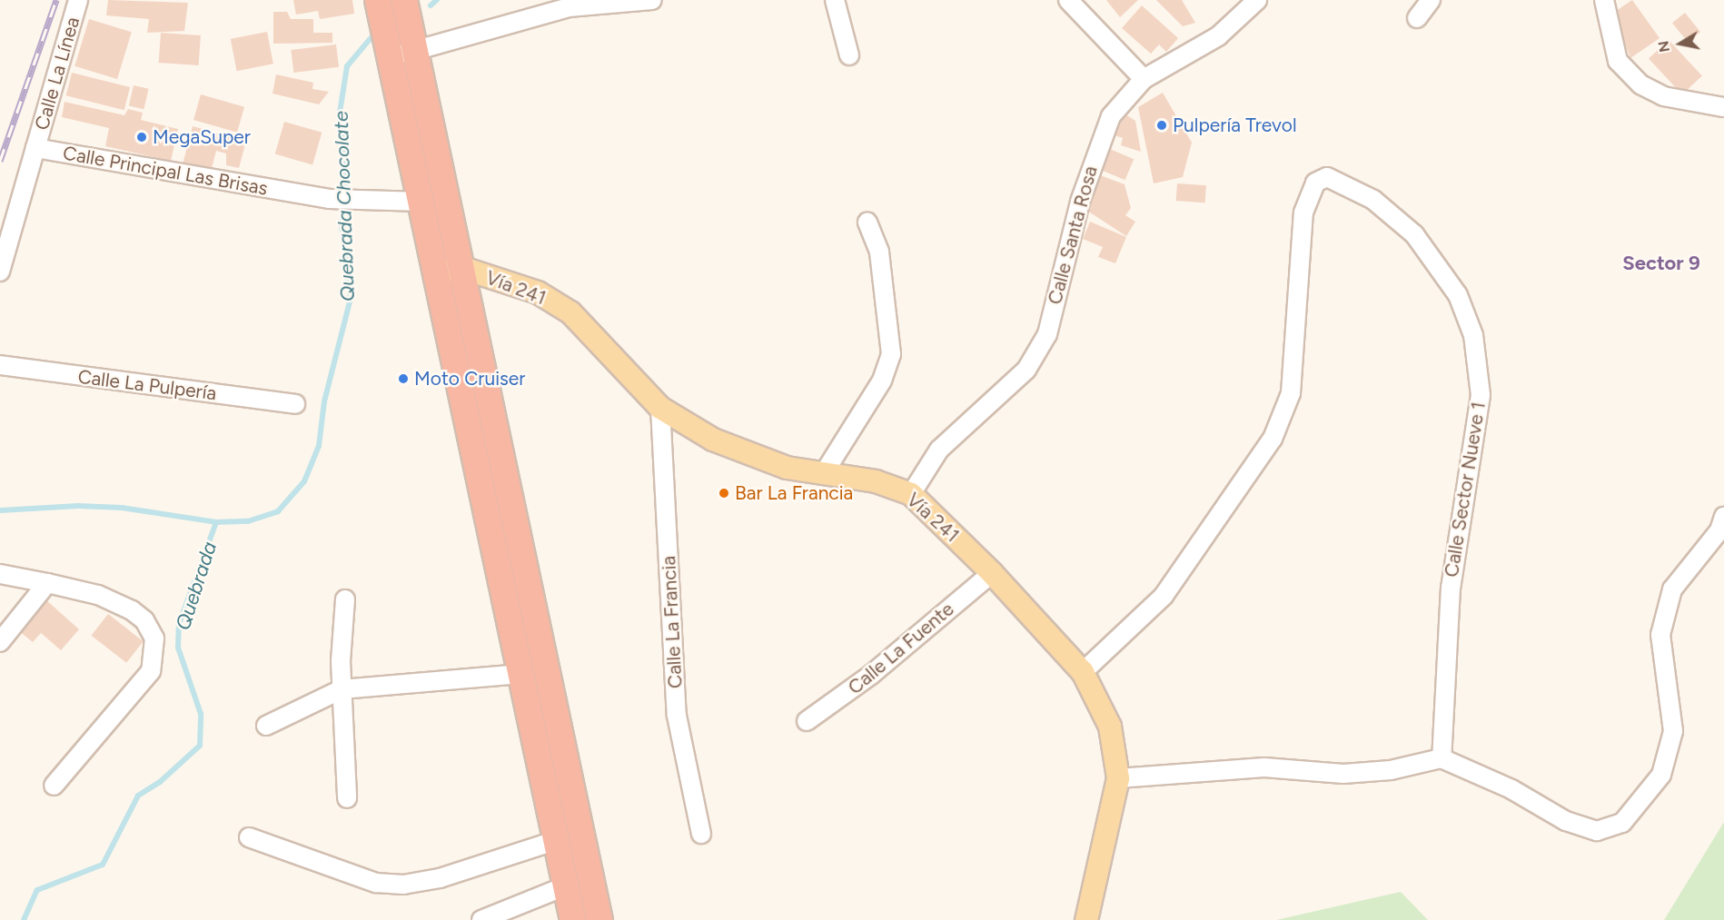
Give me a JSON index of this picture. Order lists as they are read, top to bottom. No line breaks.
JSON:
{"streets":{"main road":["Vía 241"],"street":["Calle La Línea","Calle Principal Las Brisas","Calle Santa Rosa","Calle La Pulpería","Calle Sector Nueve 1","Calle La Francia","Calle La Fuente"]},"crossings":[["Calle La Línea","Calle Principal Las Brisas"],["Calle Santa Rosa","Vía 241"],["Vía 241","Calle Sector Nueve 1"],["Vía 241","Calle La Francia"],["Vía 241","Calle La Fuente"]],"districts":["Sector 9"],"water":["Quebrada Chocolate","Quebrada"],"places":["Pulpería Trevol","MegaSuper","Moto Cruiser","Bar La Francia"],"north":"left"}
